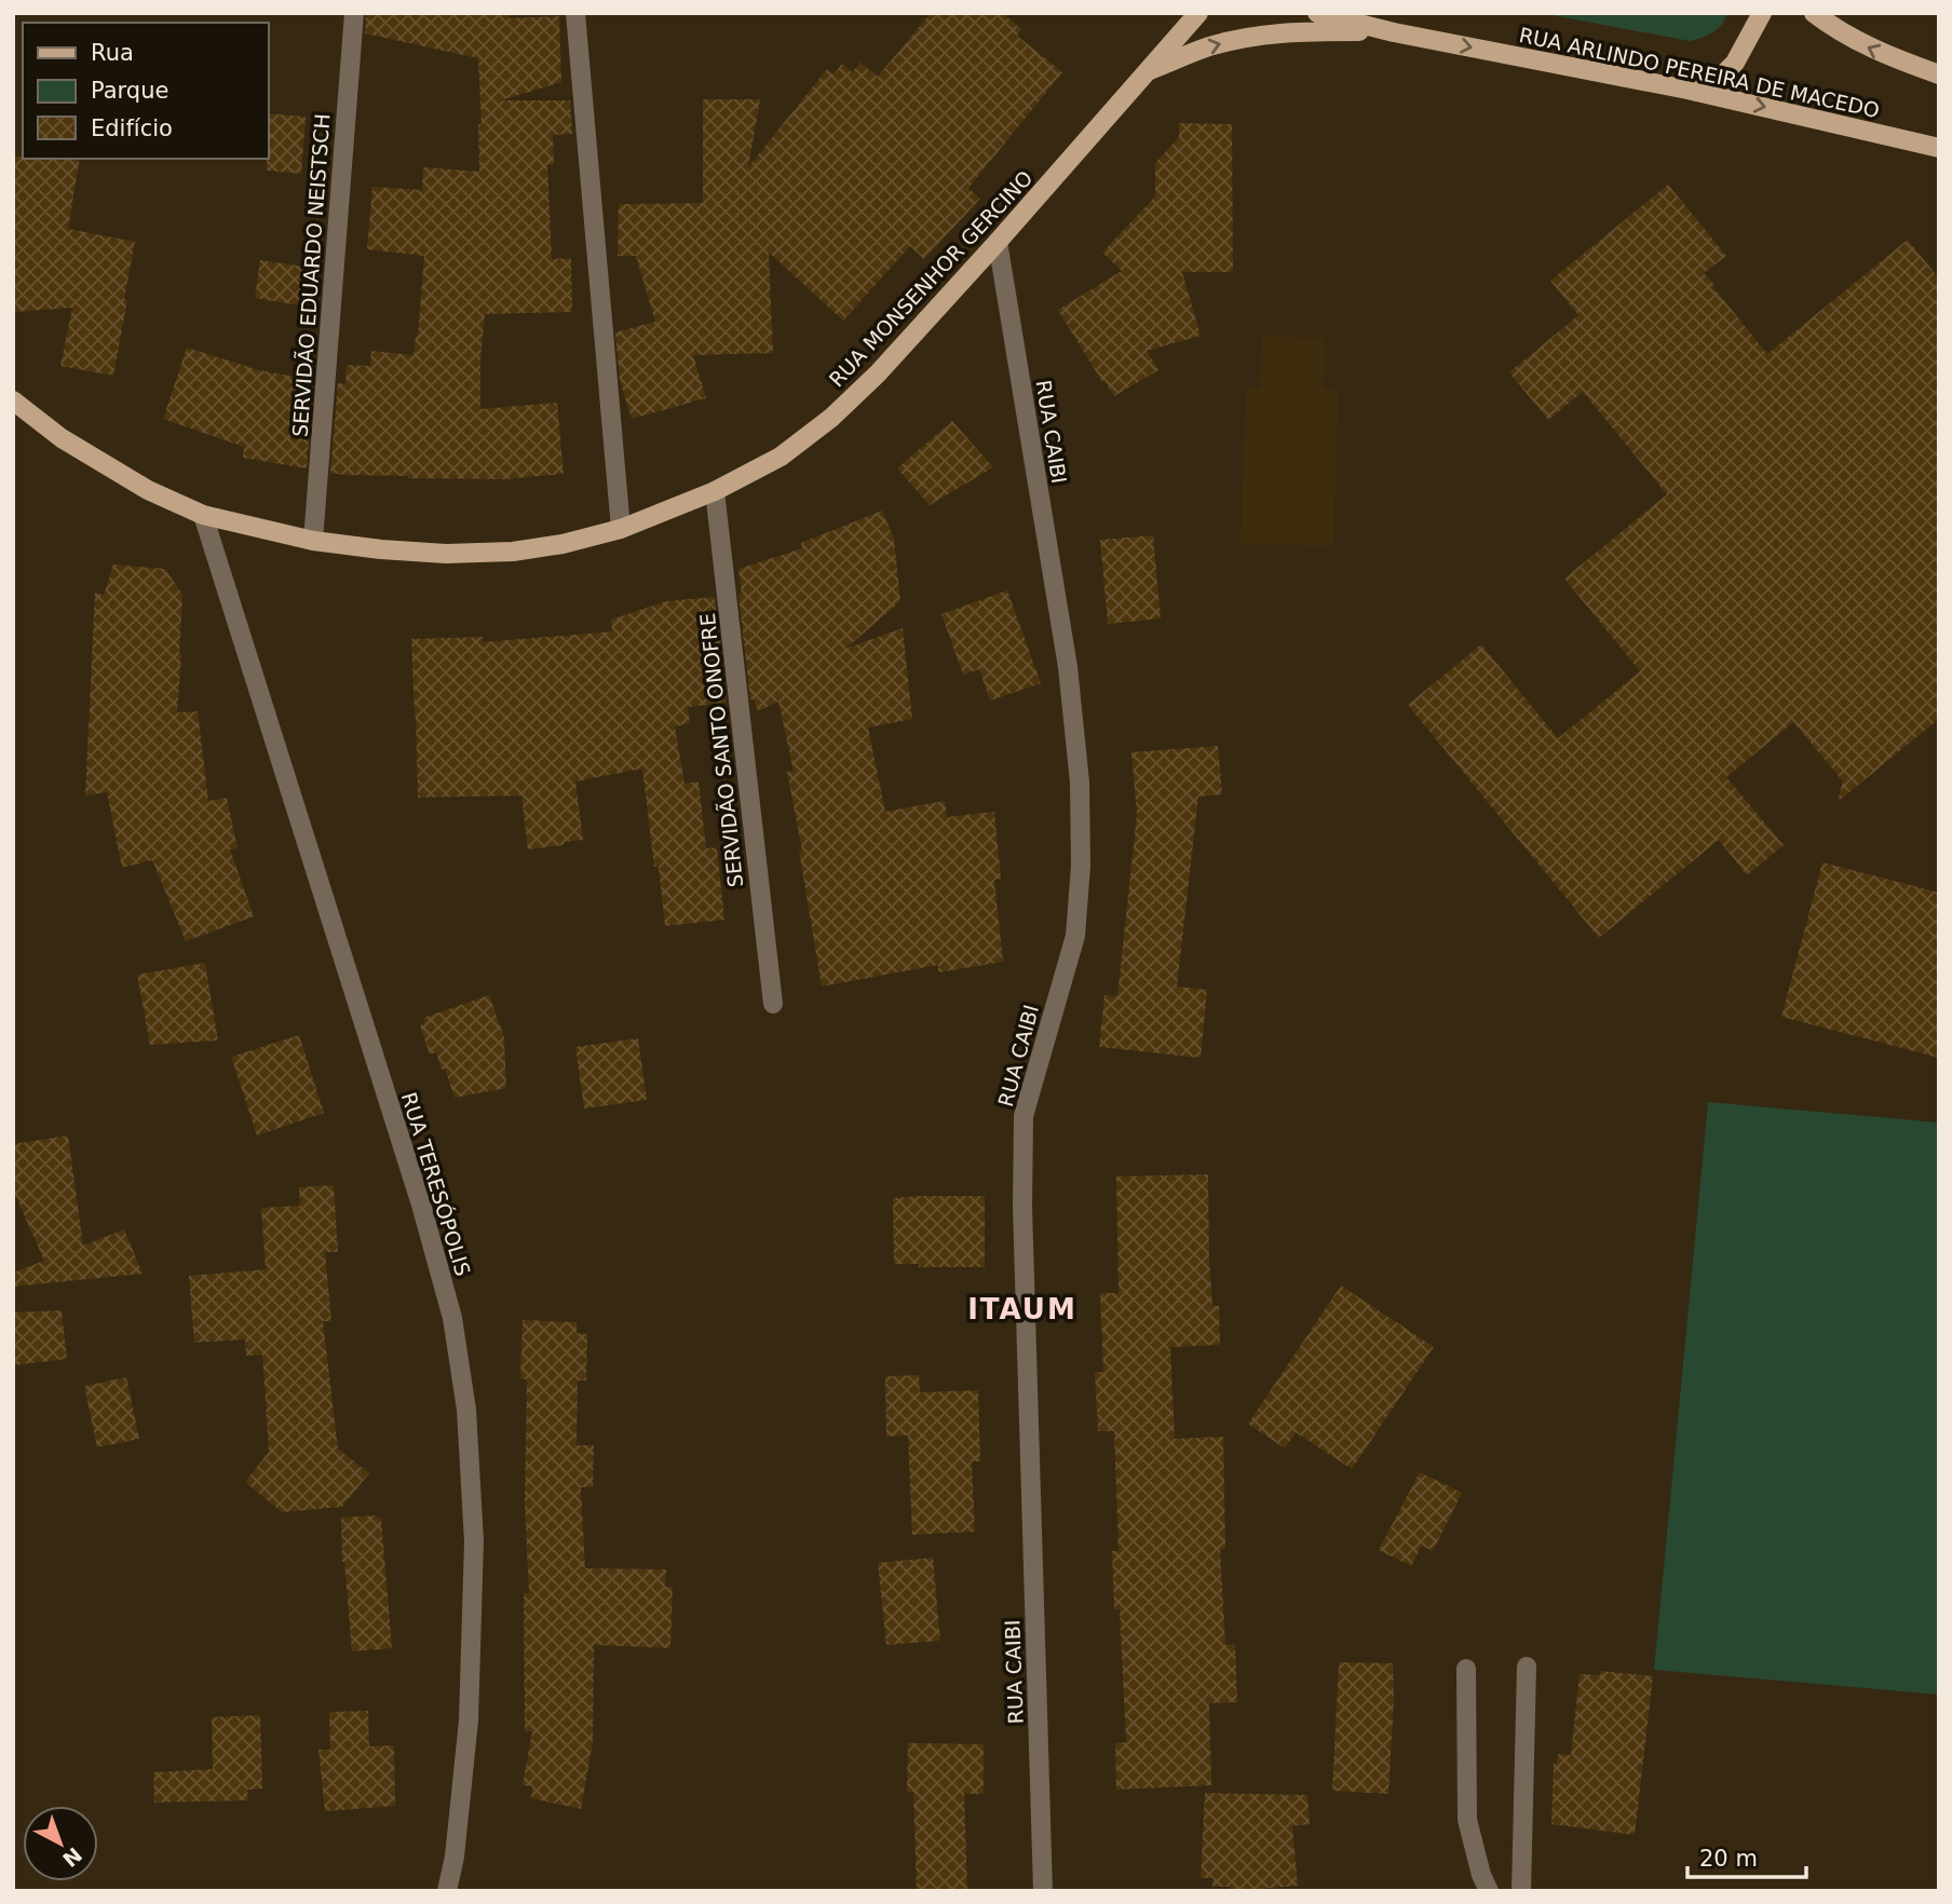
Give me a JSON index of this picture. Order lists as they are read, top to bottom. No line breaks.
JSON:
{"streets":{"main road":["RUA ARLINDO PEREIRA DE MACEDO","RUA MONSENHOR GERCINO"],"street":["SERVIDÃO EDUARDO NEISTSCH","RUA CAIBI","SERVIDÃO SANTO ONOFRE","RUA TERESÓPOLIS"]},"crossings":[["SERVIDÃO EDUARDO NEISTSCH","RUA MONSENHOR GERCINO"],["RUA MONSENHOR GERCINO","RUA CAIBI"],["RUA MONSENHOR GERCINO","SERVIDÃO SANTO ONOFRE"],["RUA MONSENHOR GERCINO","RUA TERESÓPOLIS"]],"one_way":["RUA ARLINDO PEREIRA DE MACEDO"],"districts":["ITAUM"],"legend":["Rua","Parque","Edifício"],"scale_bar":"20 m","north":"bottom right"}
